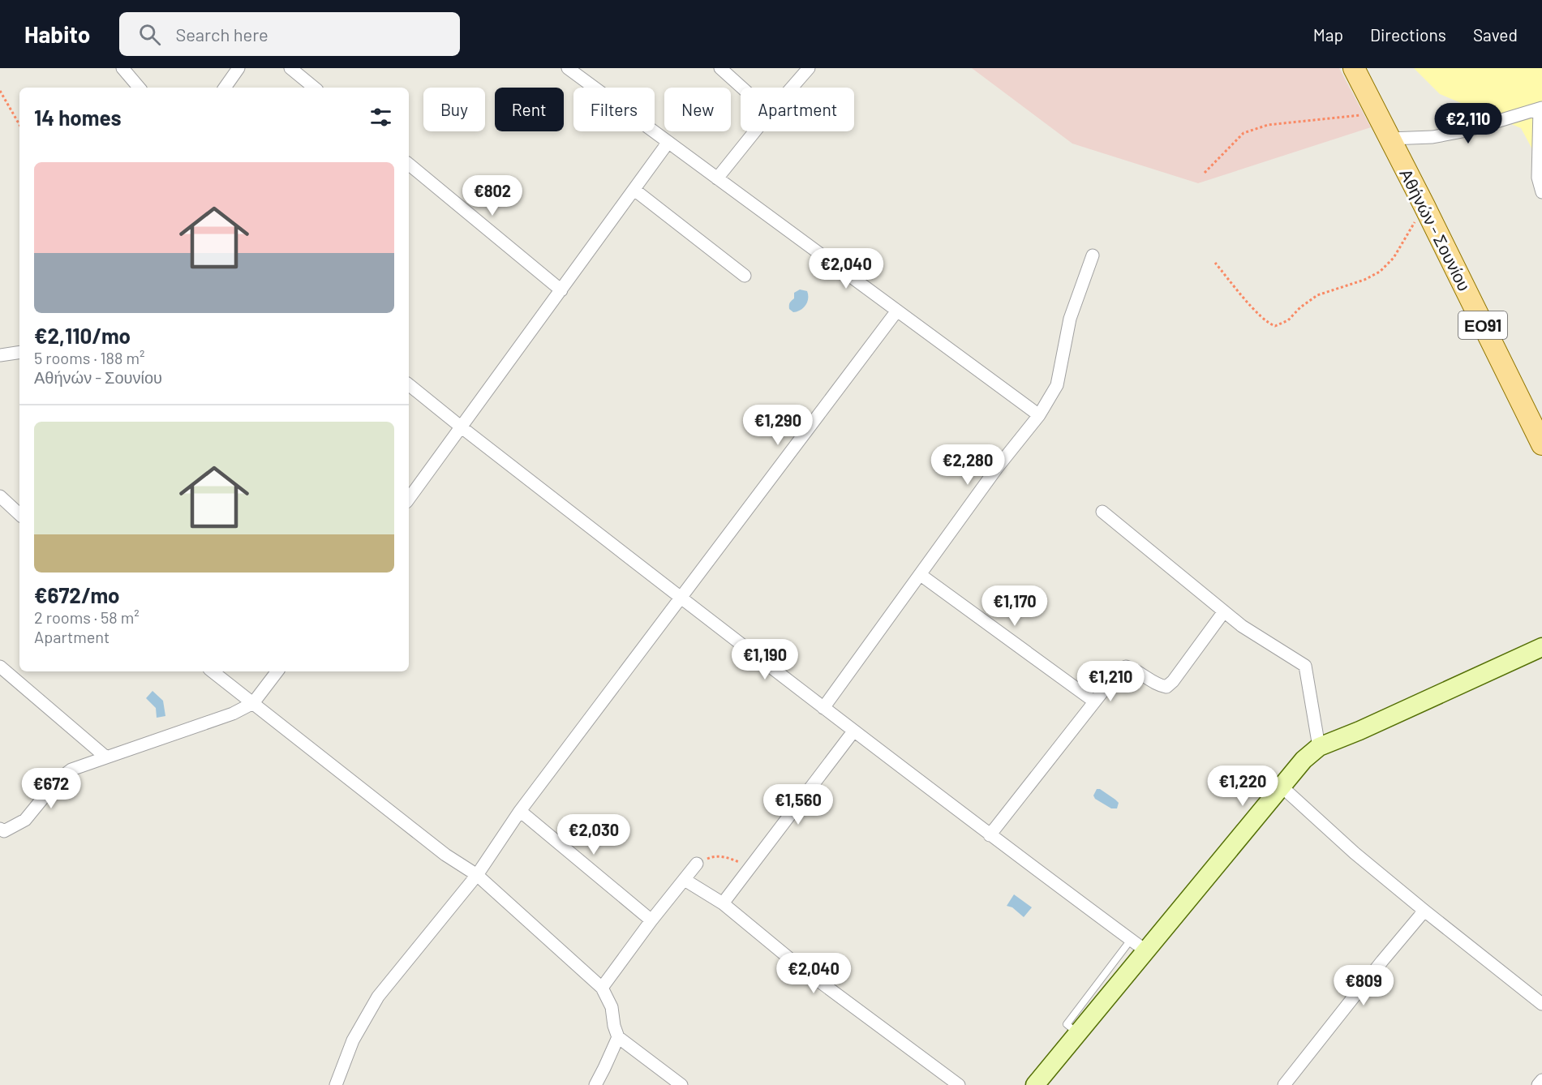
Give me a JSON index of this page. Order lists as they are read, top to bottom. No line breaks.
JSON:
{"streets":{"main road":["Αθήνών - Σουνίου","ΕΟ91"]},"page":{"header":"Habito","search":"Search here","nav":["Map","Directions","Saved"],"chip":["Buy","Rent","Filters","New","Apartment"],"heading":"14 homes","price":["€2,110","€802","€2,040","€1,290","€2,280","€1,170","€1,190","€1,210","€1,220","€672","€1,560","€2,030","€2,040","€809"],"list":[{"name":"€2,110/mo","note":"5 rooms · 188 m² · Αθήνών - Σουνίου"},{"name":"€672/mo","note":"2 rooms · 58 m² · Apartment"}]}}
